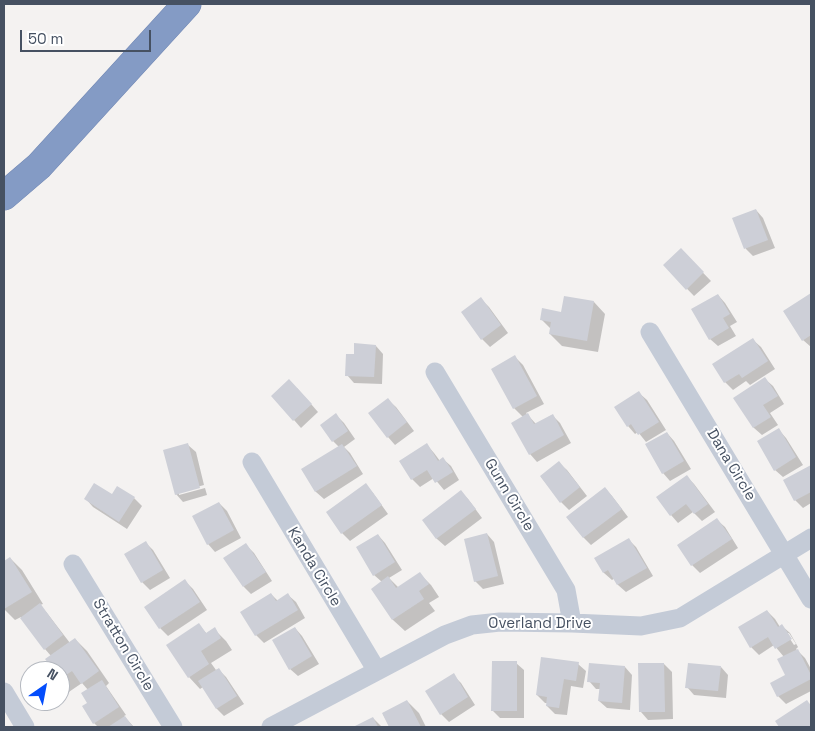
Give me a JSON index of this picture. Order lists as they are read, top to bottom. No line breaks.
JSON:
{"streets":{"street":["Dana Circle","Gunn Circle","Kanda Circle","Overland Drive","Stratton Circle"]},"crossings":[["Dana Circle","Overland Drive"],["Gunn Circle","Overland Drive"],["Kanda Circle","Overland Drive"]],"scale_bar":"50 m","north":"top right"}
